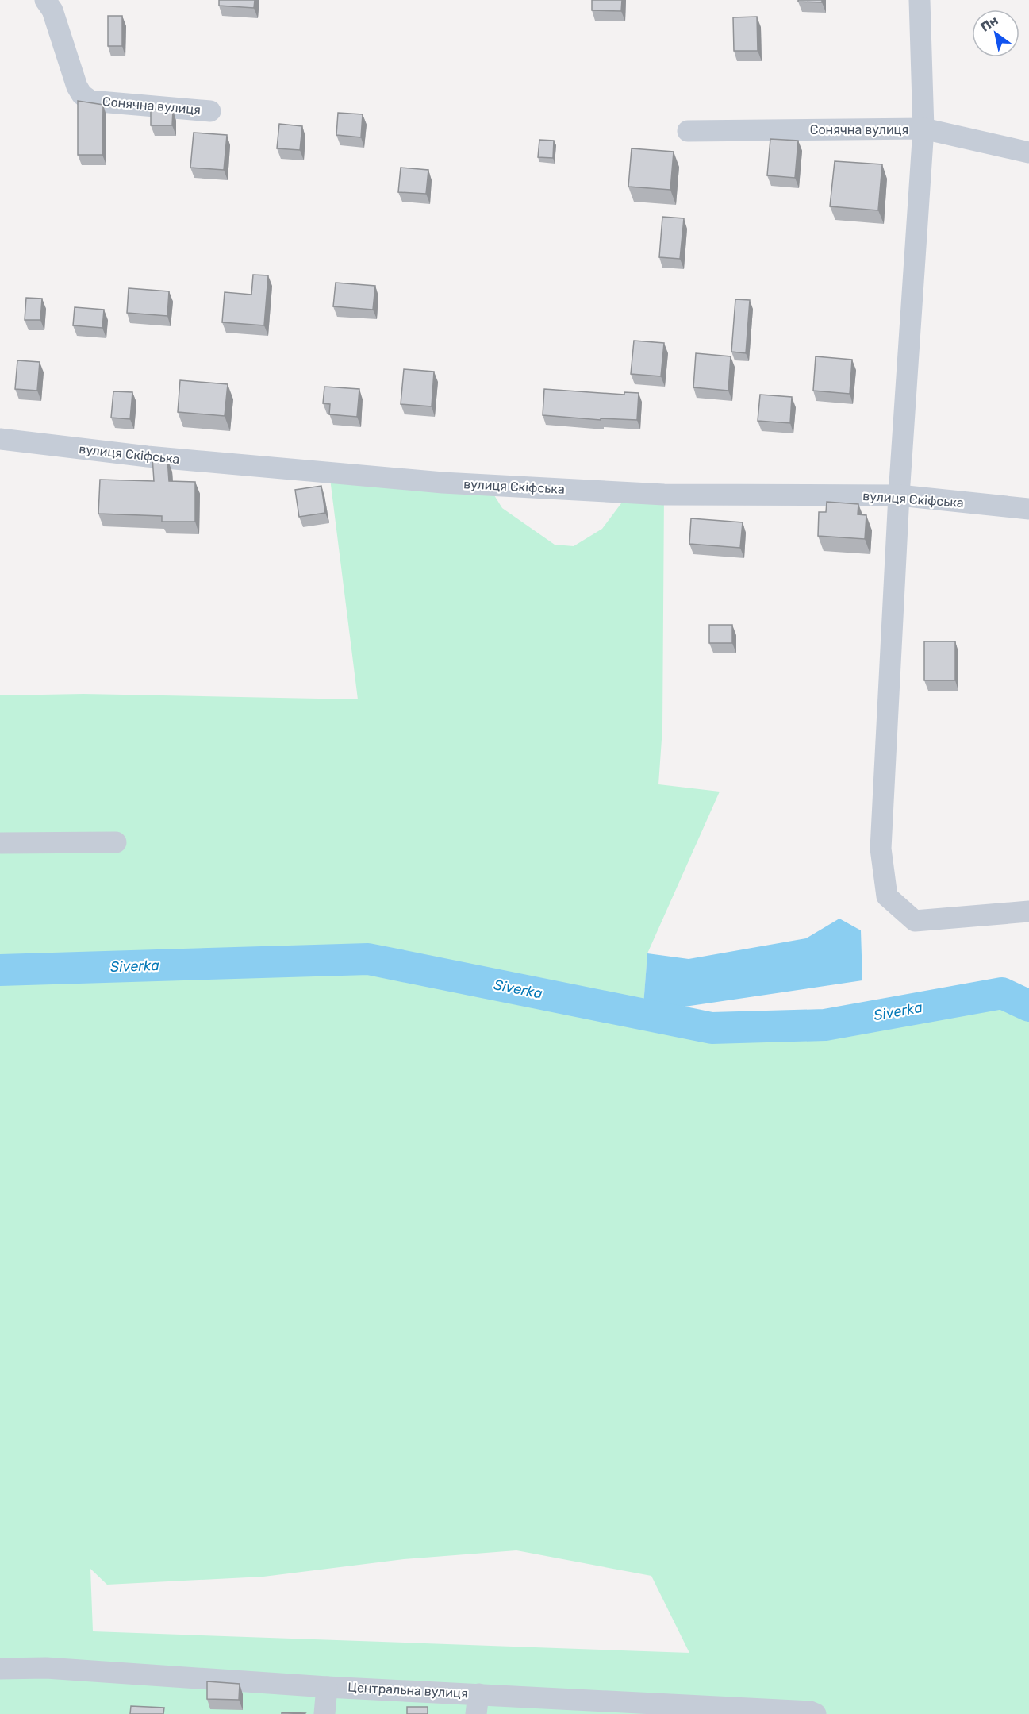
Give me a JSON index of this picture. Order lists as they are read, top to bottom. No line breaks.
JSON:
{"streets":{"street":["Сонячна вулиця","вулиця Скіфська","Центральна вулиця"]},"water":["Siverka"],"north":"top left"}
